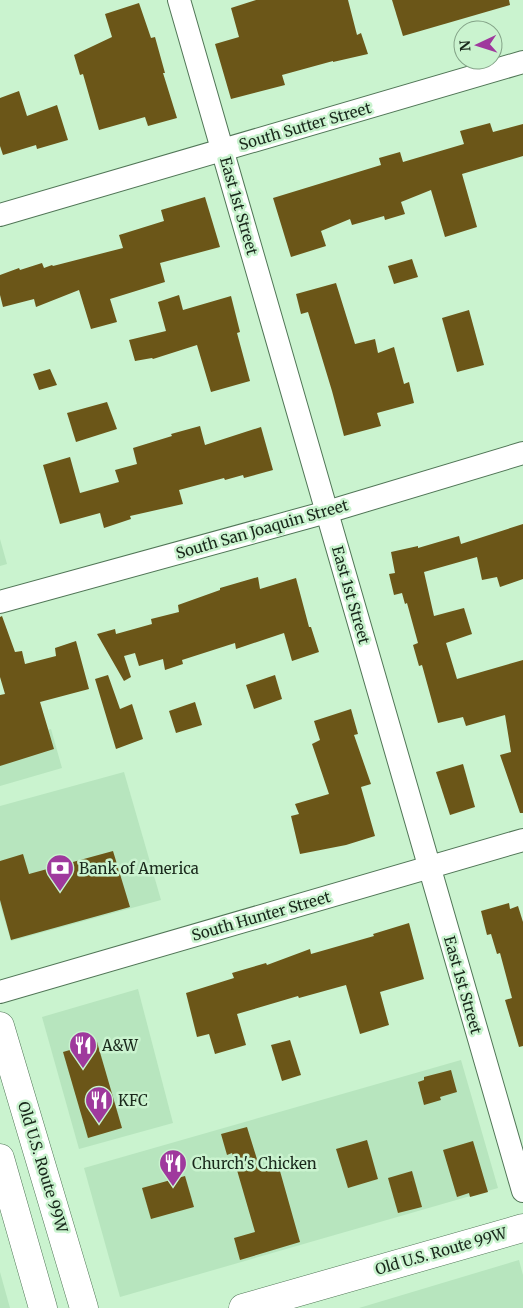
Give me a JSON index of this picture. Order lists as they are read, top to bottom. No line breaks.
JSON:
{"streets":{"main road":["Old U.S. Route 99W"],"street":["South Sutter Street","East 1st Street","South San Joaquin Street","South Hunter Street"]},"crossings":[["South Sutter Street","East 1st Street"],["East 1st Street","South San Joaquin Street"],["East 1st Street","South Hunter Street"]],"places":{"bank":["Bank of America"],"restaurant":["A&W","KFC","Church's Chicken"]},"north":"left"}
